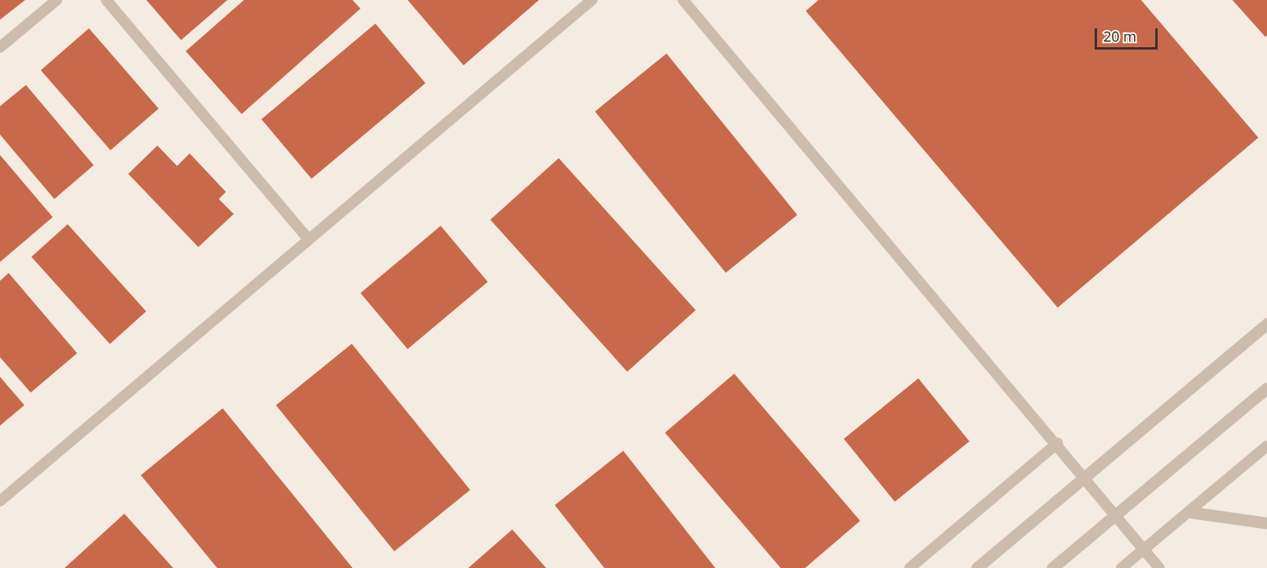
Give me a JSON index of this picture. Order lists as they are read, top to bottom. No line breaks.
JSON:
{"scale_bar":"20 m"}
